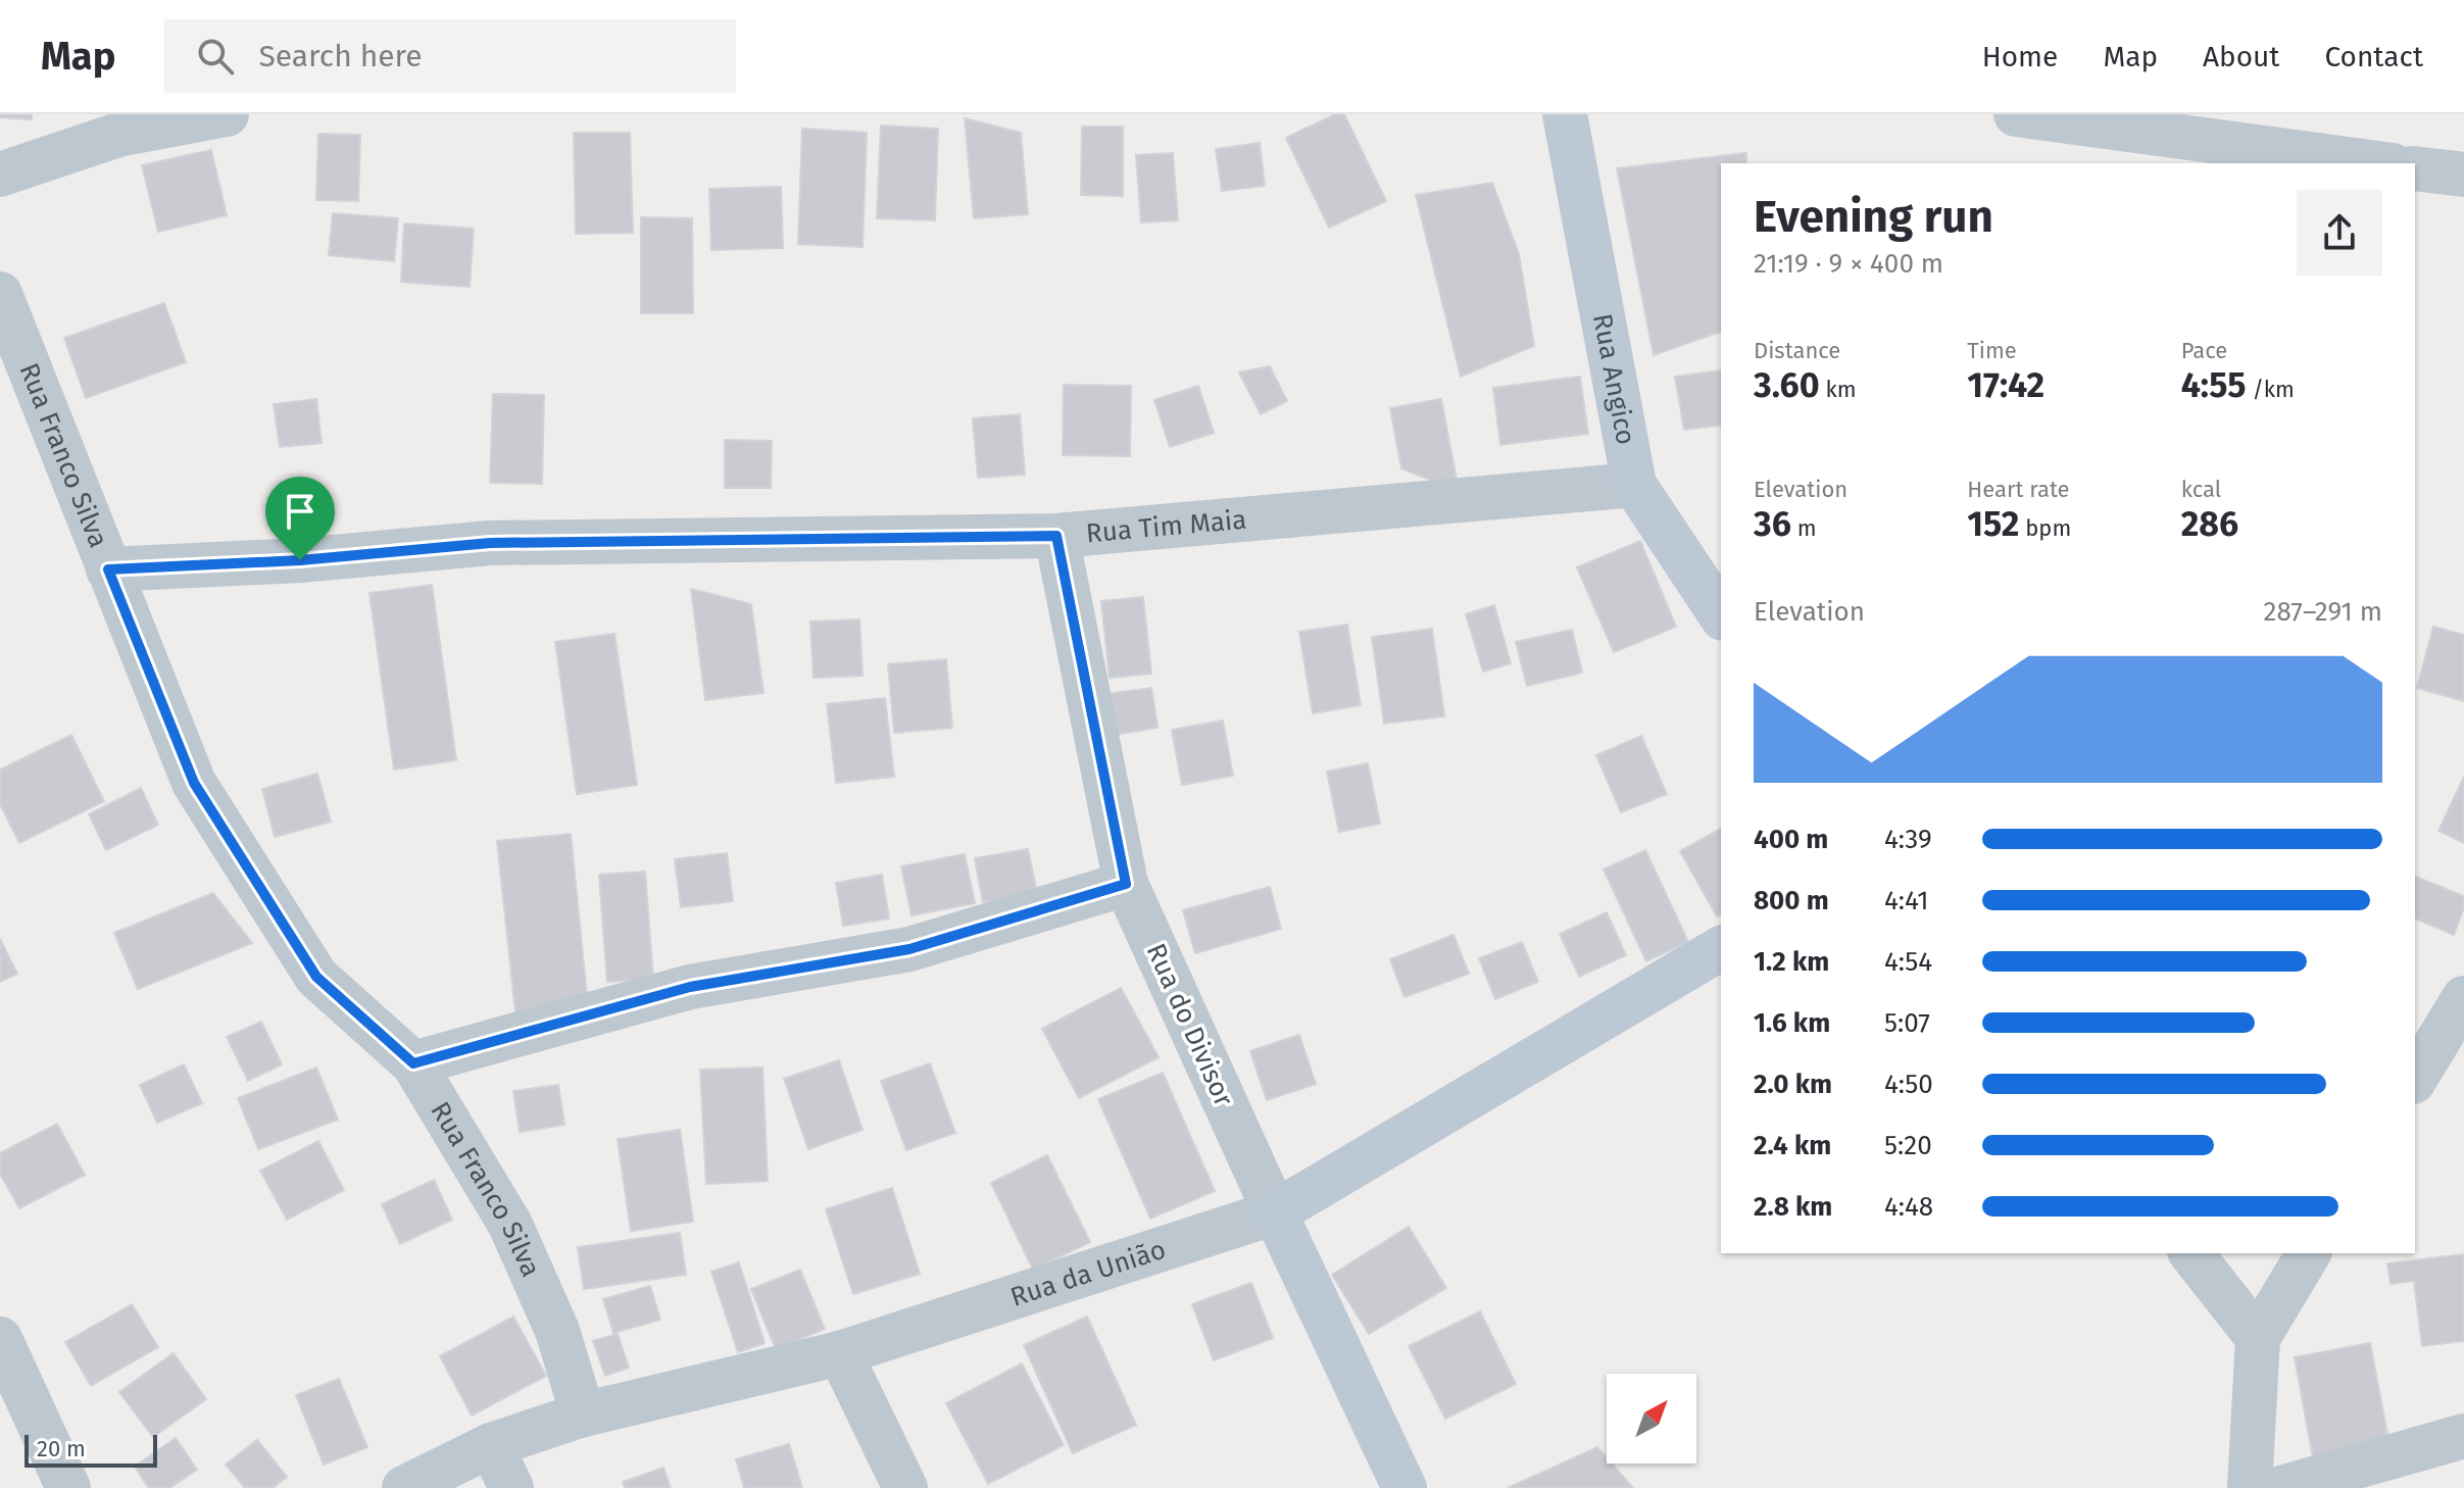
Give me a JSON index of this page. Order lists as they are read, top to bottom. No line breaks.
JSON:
{"streets":{"street":["Rua Angico","Rua Franco Silva","Rua Tim Maia","Rua do Divisor","Rua da União"]},"crossings":[["Rua Angico","Rua Tim Maia"],["Rua Franco Silva","Rua Tim Maia"],["Rua Franco Silva","Rua da União"],["Rua Tim Maia","Rua do Divisor"],["Rua do Divisor","Rua da União"]],"scale_bar":"20 m","north":"top right","page":{"header":"Map","search":"Search here","nav":["Home","Map","About","Contact"],"heading":["Evening run","21:19 · 9 × 400 m"],"stats":[["Distance","3.60 km"],["Time","17:42"],["Pace","4:55 /km"],["Elevation","36 m"],["Heart rate","152 bpm"],["kcal","286"]],"chart":["Elevation","287–291 m"],"list":[{"name":"400 m","note":"4:39"},{"name":"800 m","note":"4:41"},{"name":"1.2 km","note":"4:54"},{"name":"1.6 km","note":"5:07"},{"name":"2.0 km","note":"4:50"},{"name":"2.4 km","note":"5:20"},{"name":"2.8 km","note":"4:48"}],"scale":"20 m"}}
